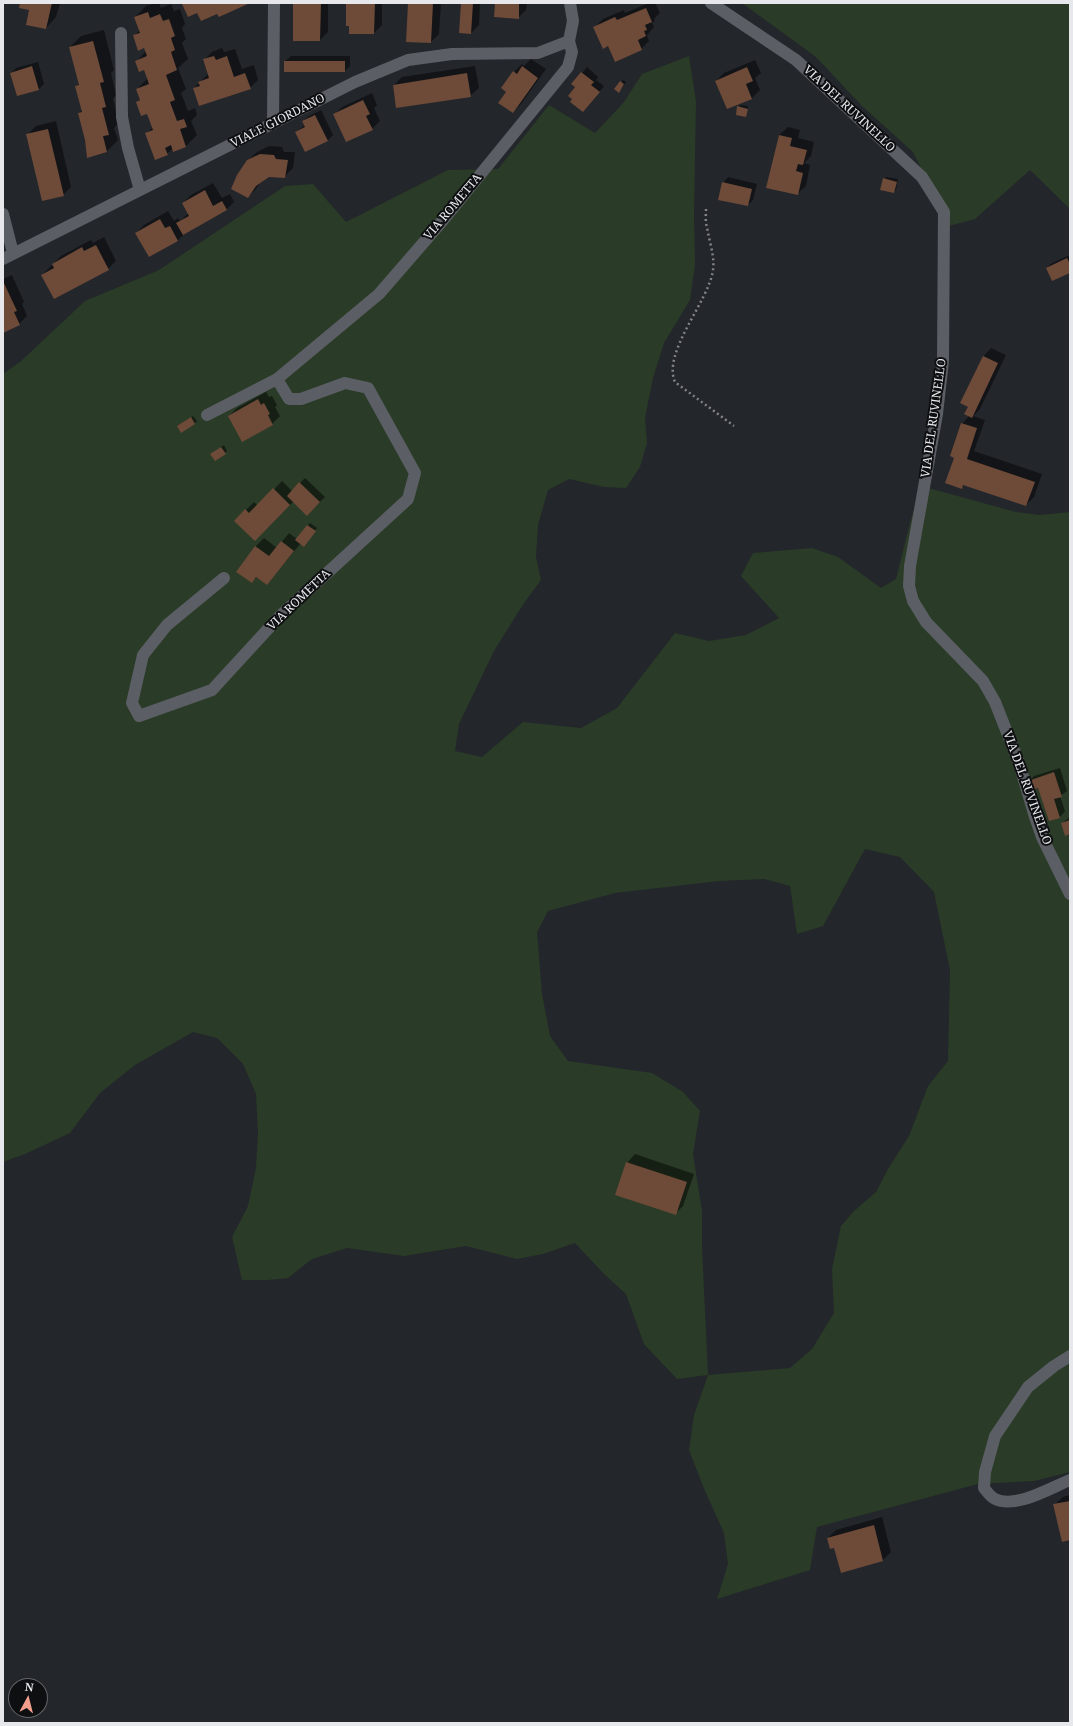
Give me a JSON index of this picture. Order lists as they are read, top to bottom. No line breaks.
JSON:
{"streets":{"street":["VIA DEL RUVINELLO","VIALE GIORDANO","VIA ROMETTA"]},"crossings":[["VIALE GIORDANO","VIA ROMETTA"]],"north":"top"}
